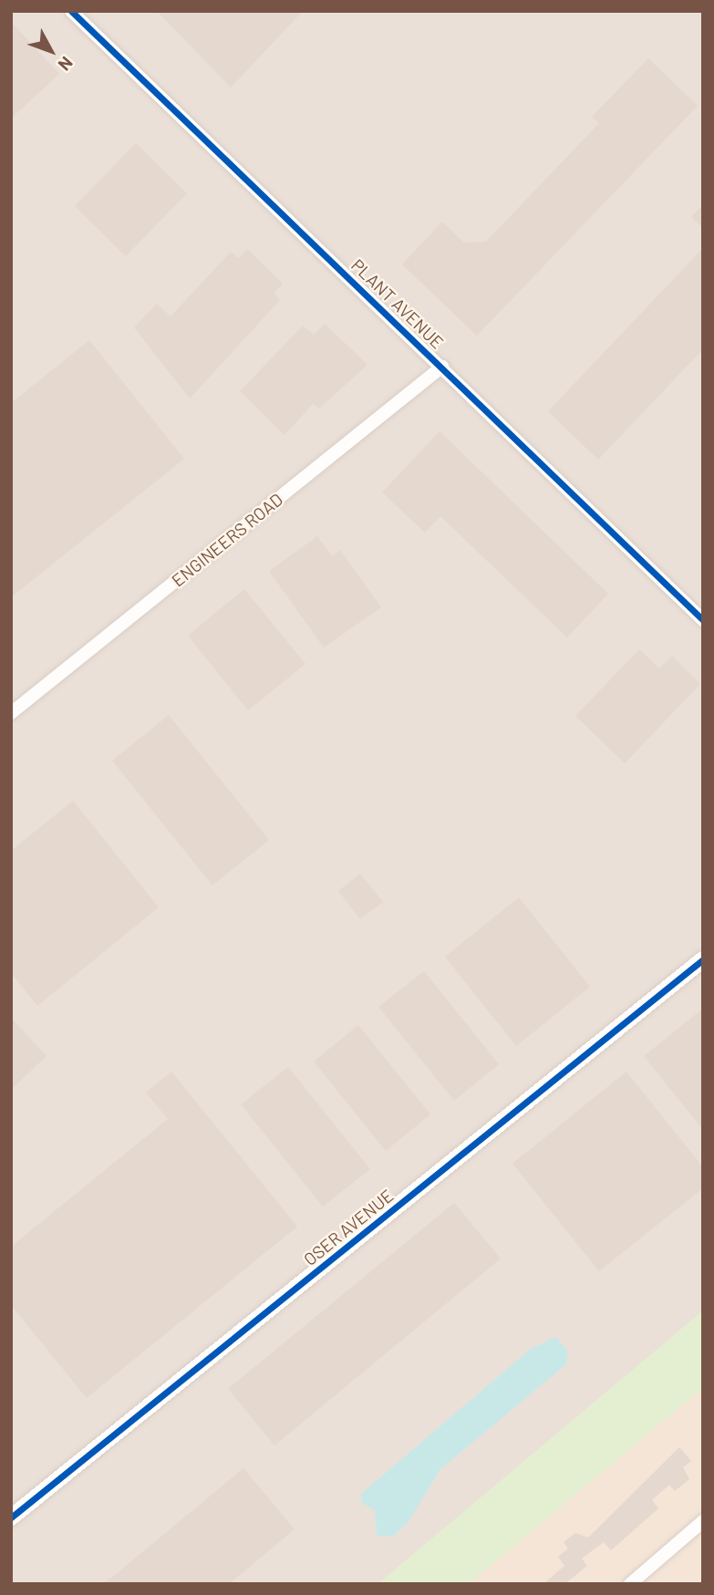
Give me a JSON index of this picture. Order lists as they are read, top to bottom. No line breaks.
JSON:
{"streets":{"street":["PLANT AVENUE","ENGINEERS ROAD","OSER AVENUE"]},"crossings":[["PLANT AVENUE","ENGINEERS ROAD"]],"north":"bottom right"}
